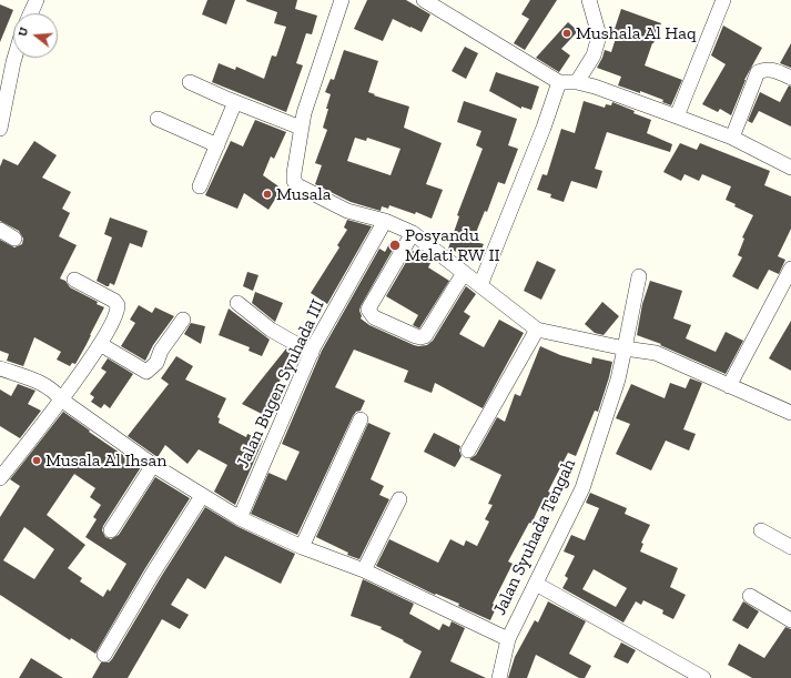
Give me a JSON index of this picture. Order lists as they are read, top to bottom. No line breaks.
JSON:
{"streets":{"street":["Jalan Bugen Syuhada III","Jalan Syuhada Tengah"]},"places":["Mushala Al Haq","Musala","Posyandu Melati RW II","Musala Al Ihsan"],"north":"left"}
